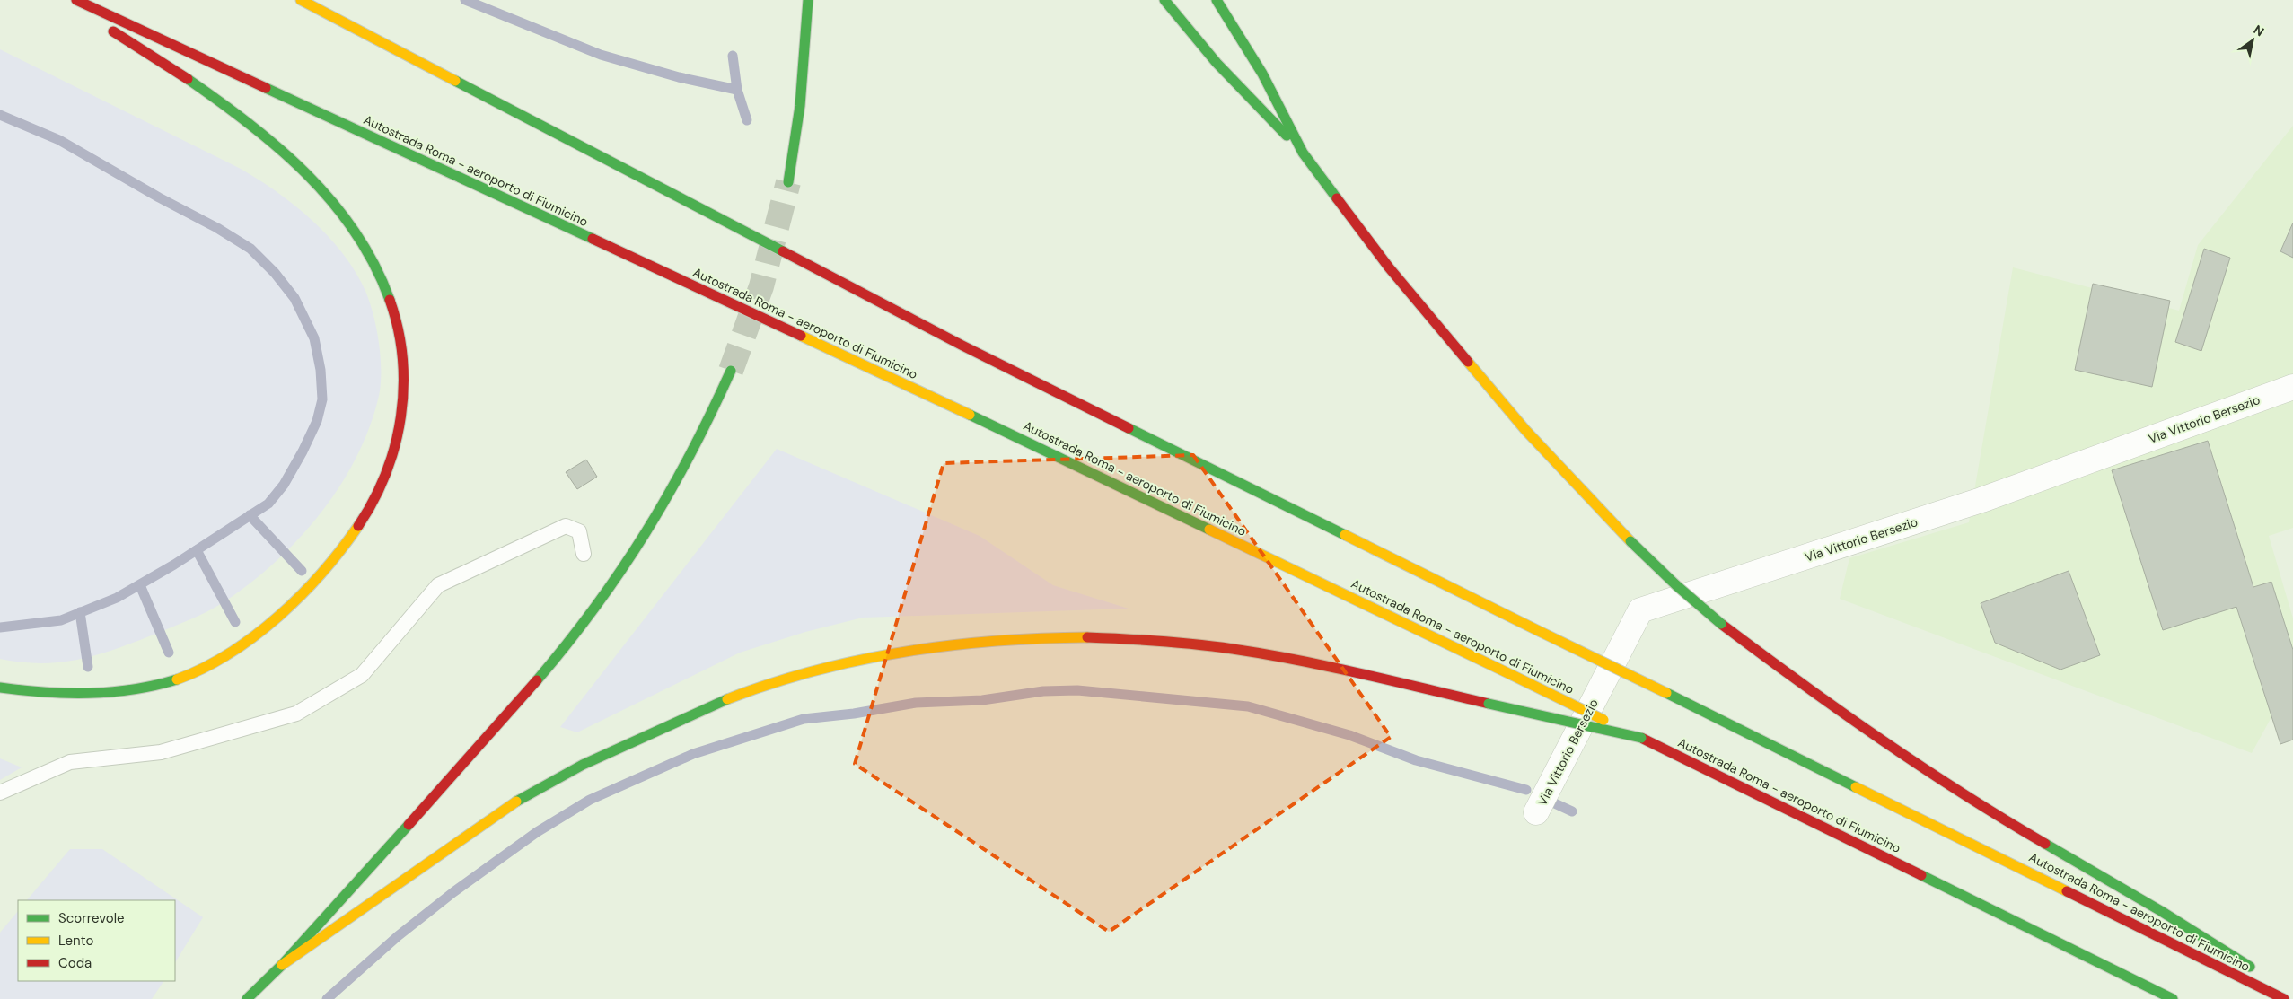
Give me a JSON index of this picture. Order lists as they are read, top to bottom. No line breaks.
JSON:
{"streets":{"highway":["Autostrada Roma - aeroporto di Fiumicino"],"street":["Via Vittorio Bersezio"]},"legend":["Scorrevole","Lento","Coda"],"north":"top right"}
